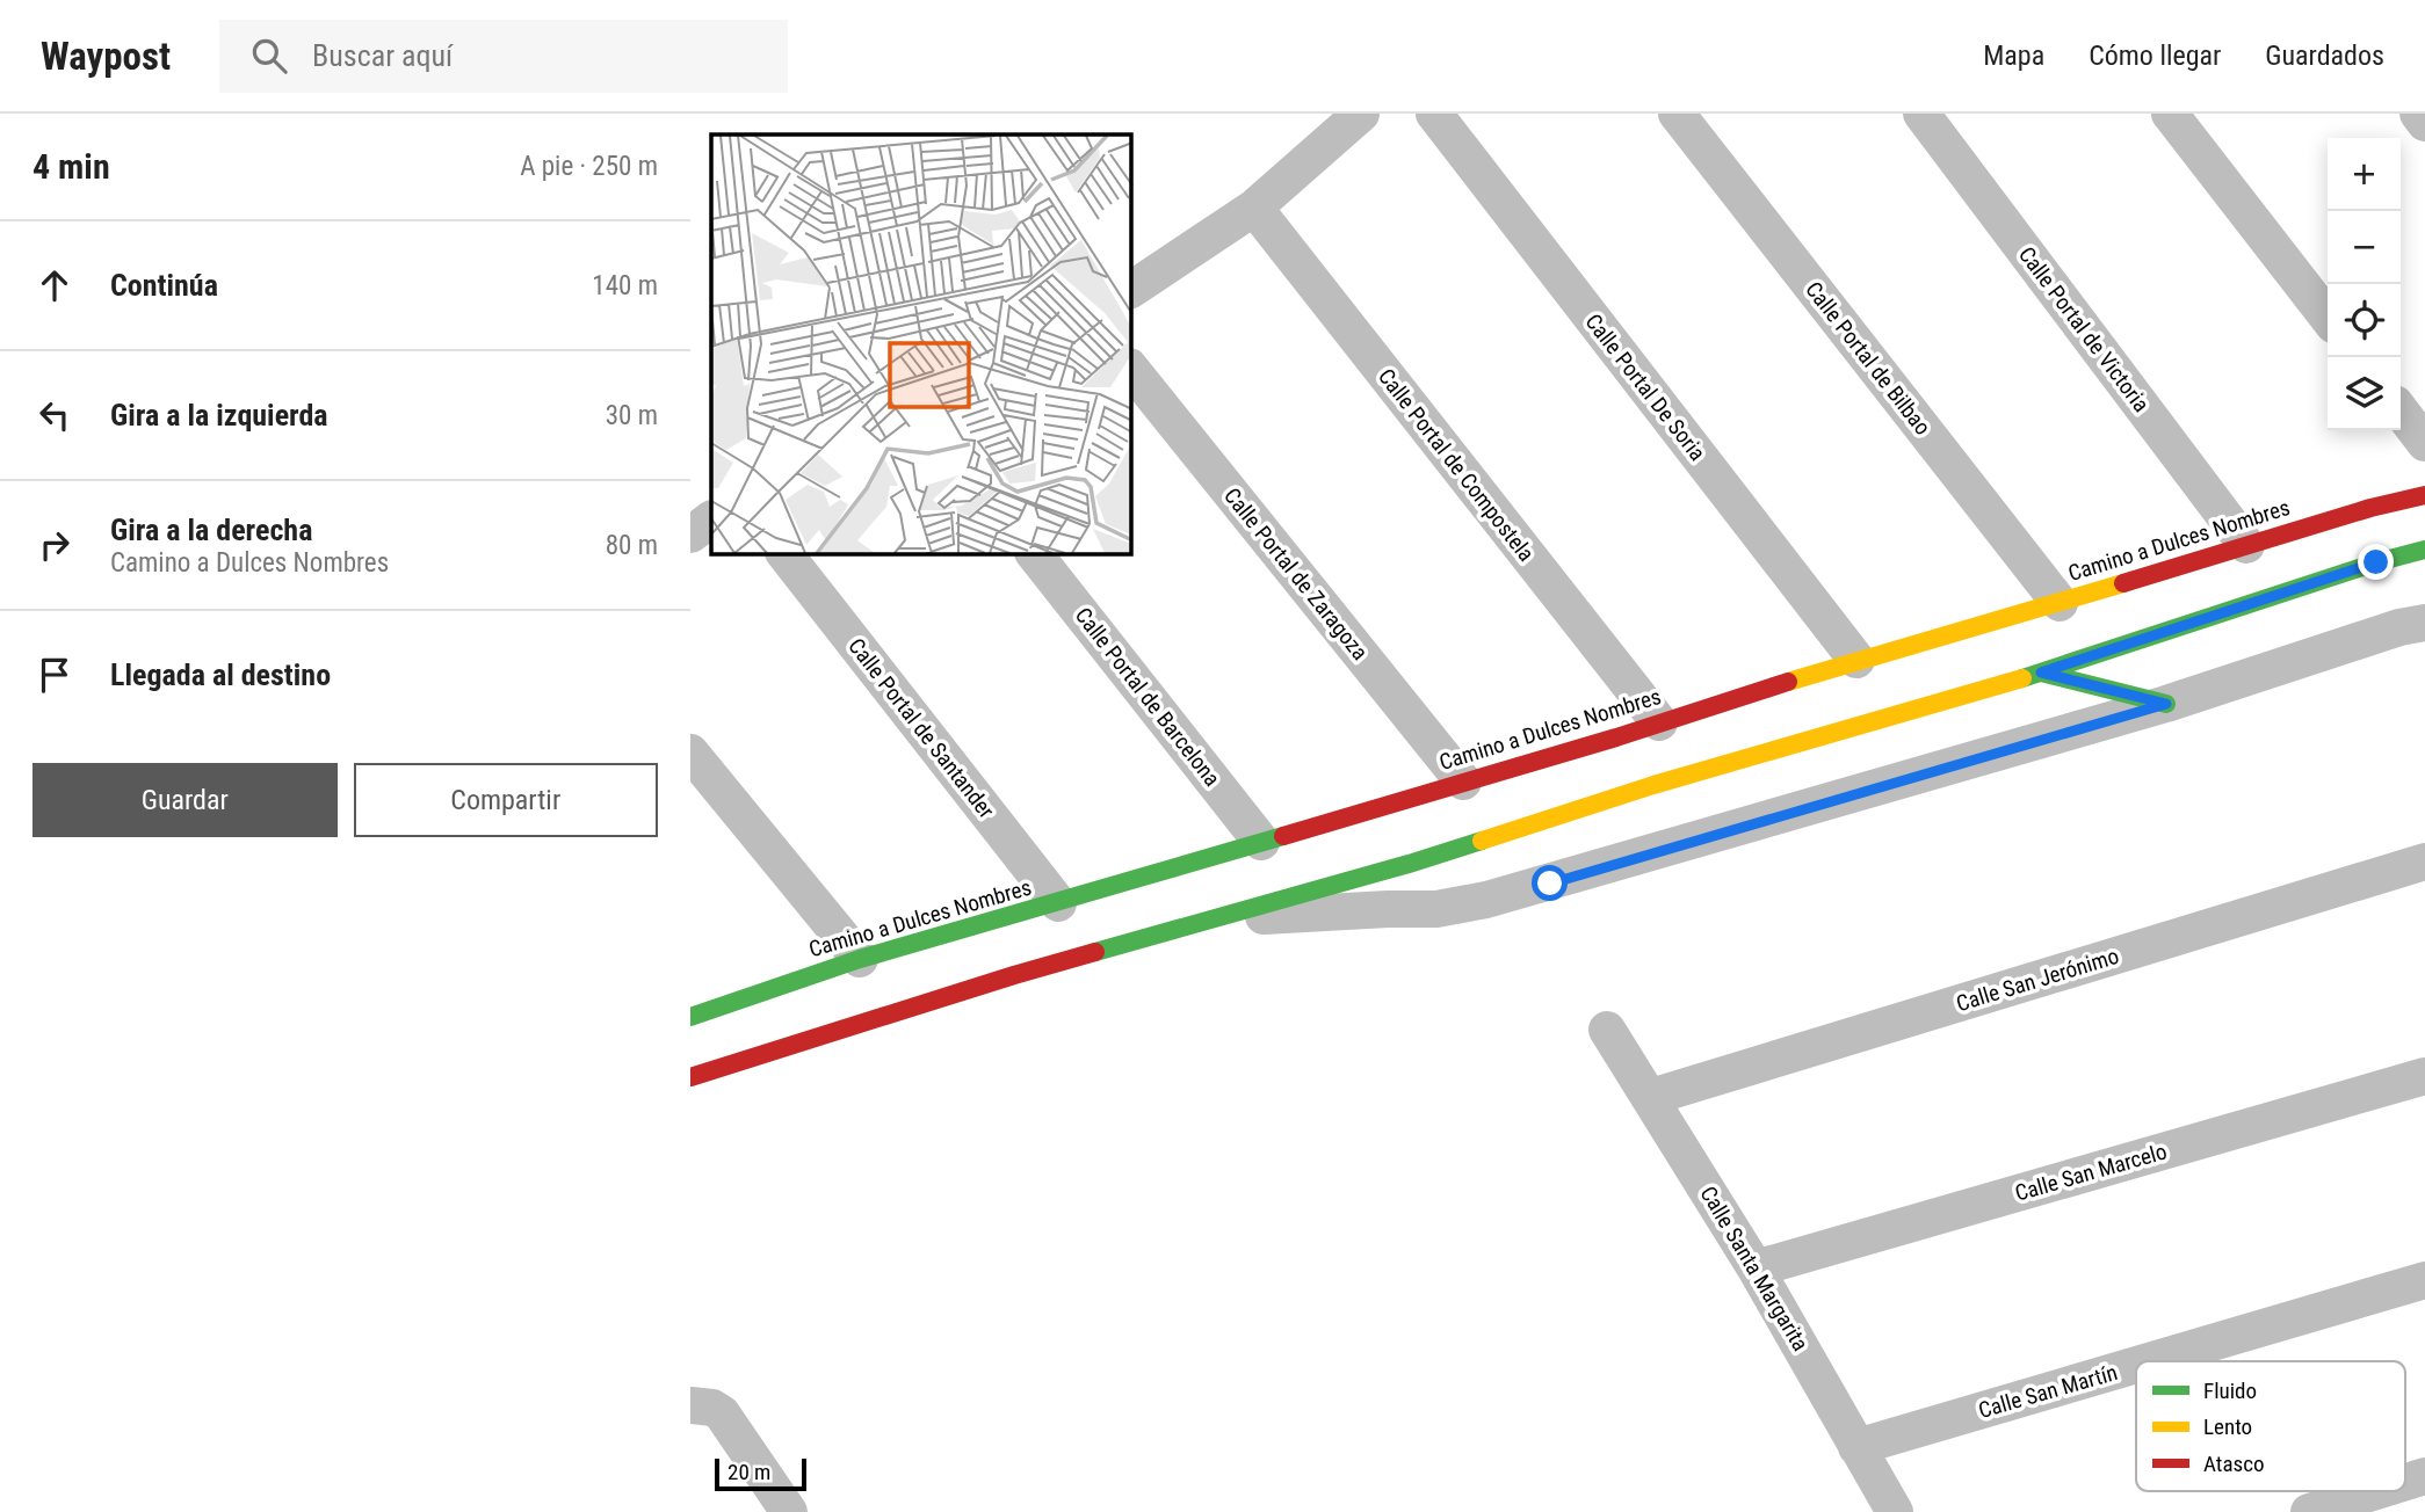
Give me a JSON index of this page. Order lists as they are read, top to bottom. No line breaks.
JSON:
{"streets":{"main road":["Camino a Dulces Nombres"],"street":["Calle Portal de Victoria","Calle Portal de Bilbao","Calle Portal De Soria","Calle Portal de Compostela","Calle Portal de Zaragoza","Calle Portal de Barcelona","Calle Portal de Santander","Calle San Jerónimo","Calle San Marcelo","Calle Santa Margarita","Calle San Martín"]},"crossings":[["Calle Portal de Victoria","Camino a Dulces Nombres"],["Calle Portal de Bilbao","Camino a Dulces Nombres"],["Calle Portal De Soria","Camino a Dulces Nombres"],["Calle Portal de Compostela","Camino a Dulces Nombres"],["Camino a Dulces Nombres","Calle Portal de Zaragoza"],["Camino a Dulces Nombres","Calle Portal de Barcelona"],["Camino a Dulces Nombres","Calle Portal de Santander"],["Calle San Jerónimo","Calle Santa Margarita"],["Calle San Marcelo","Calle Santa Margarita"],["Calle Santa Margarita","Calle San Martín"]],"legend":["Fluido","Lento","Atasco"],"scale_bar":"20 m","page":{"header":"Waypost","search":"Buscar aquí","nav":["Mapa","Cómo llegar","Guardados"],"heading":["4 min","A pie · 250 m"],"map_buttons":["+","−"],"list":[["Continúa","140 m"],["Gira a la izquierda","30 m"],["Gira a la derecha","Camino a Dulces Nombres","80 m"],"Llegada al destino"],"buttons":["Guardar","Compartir"],"scale":"20 m"}}
